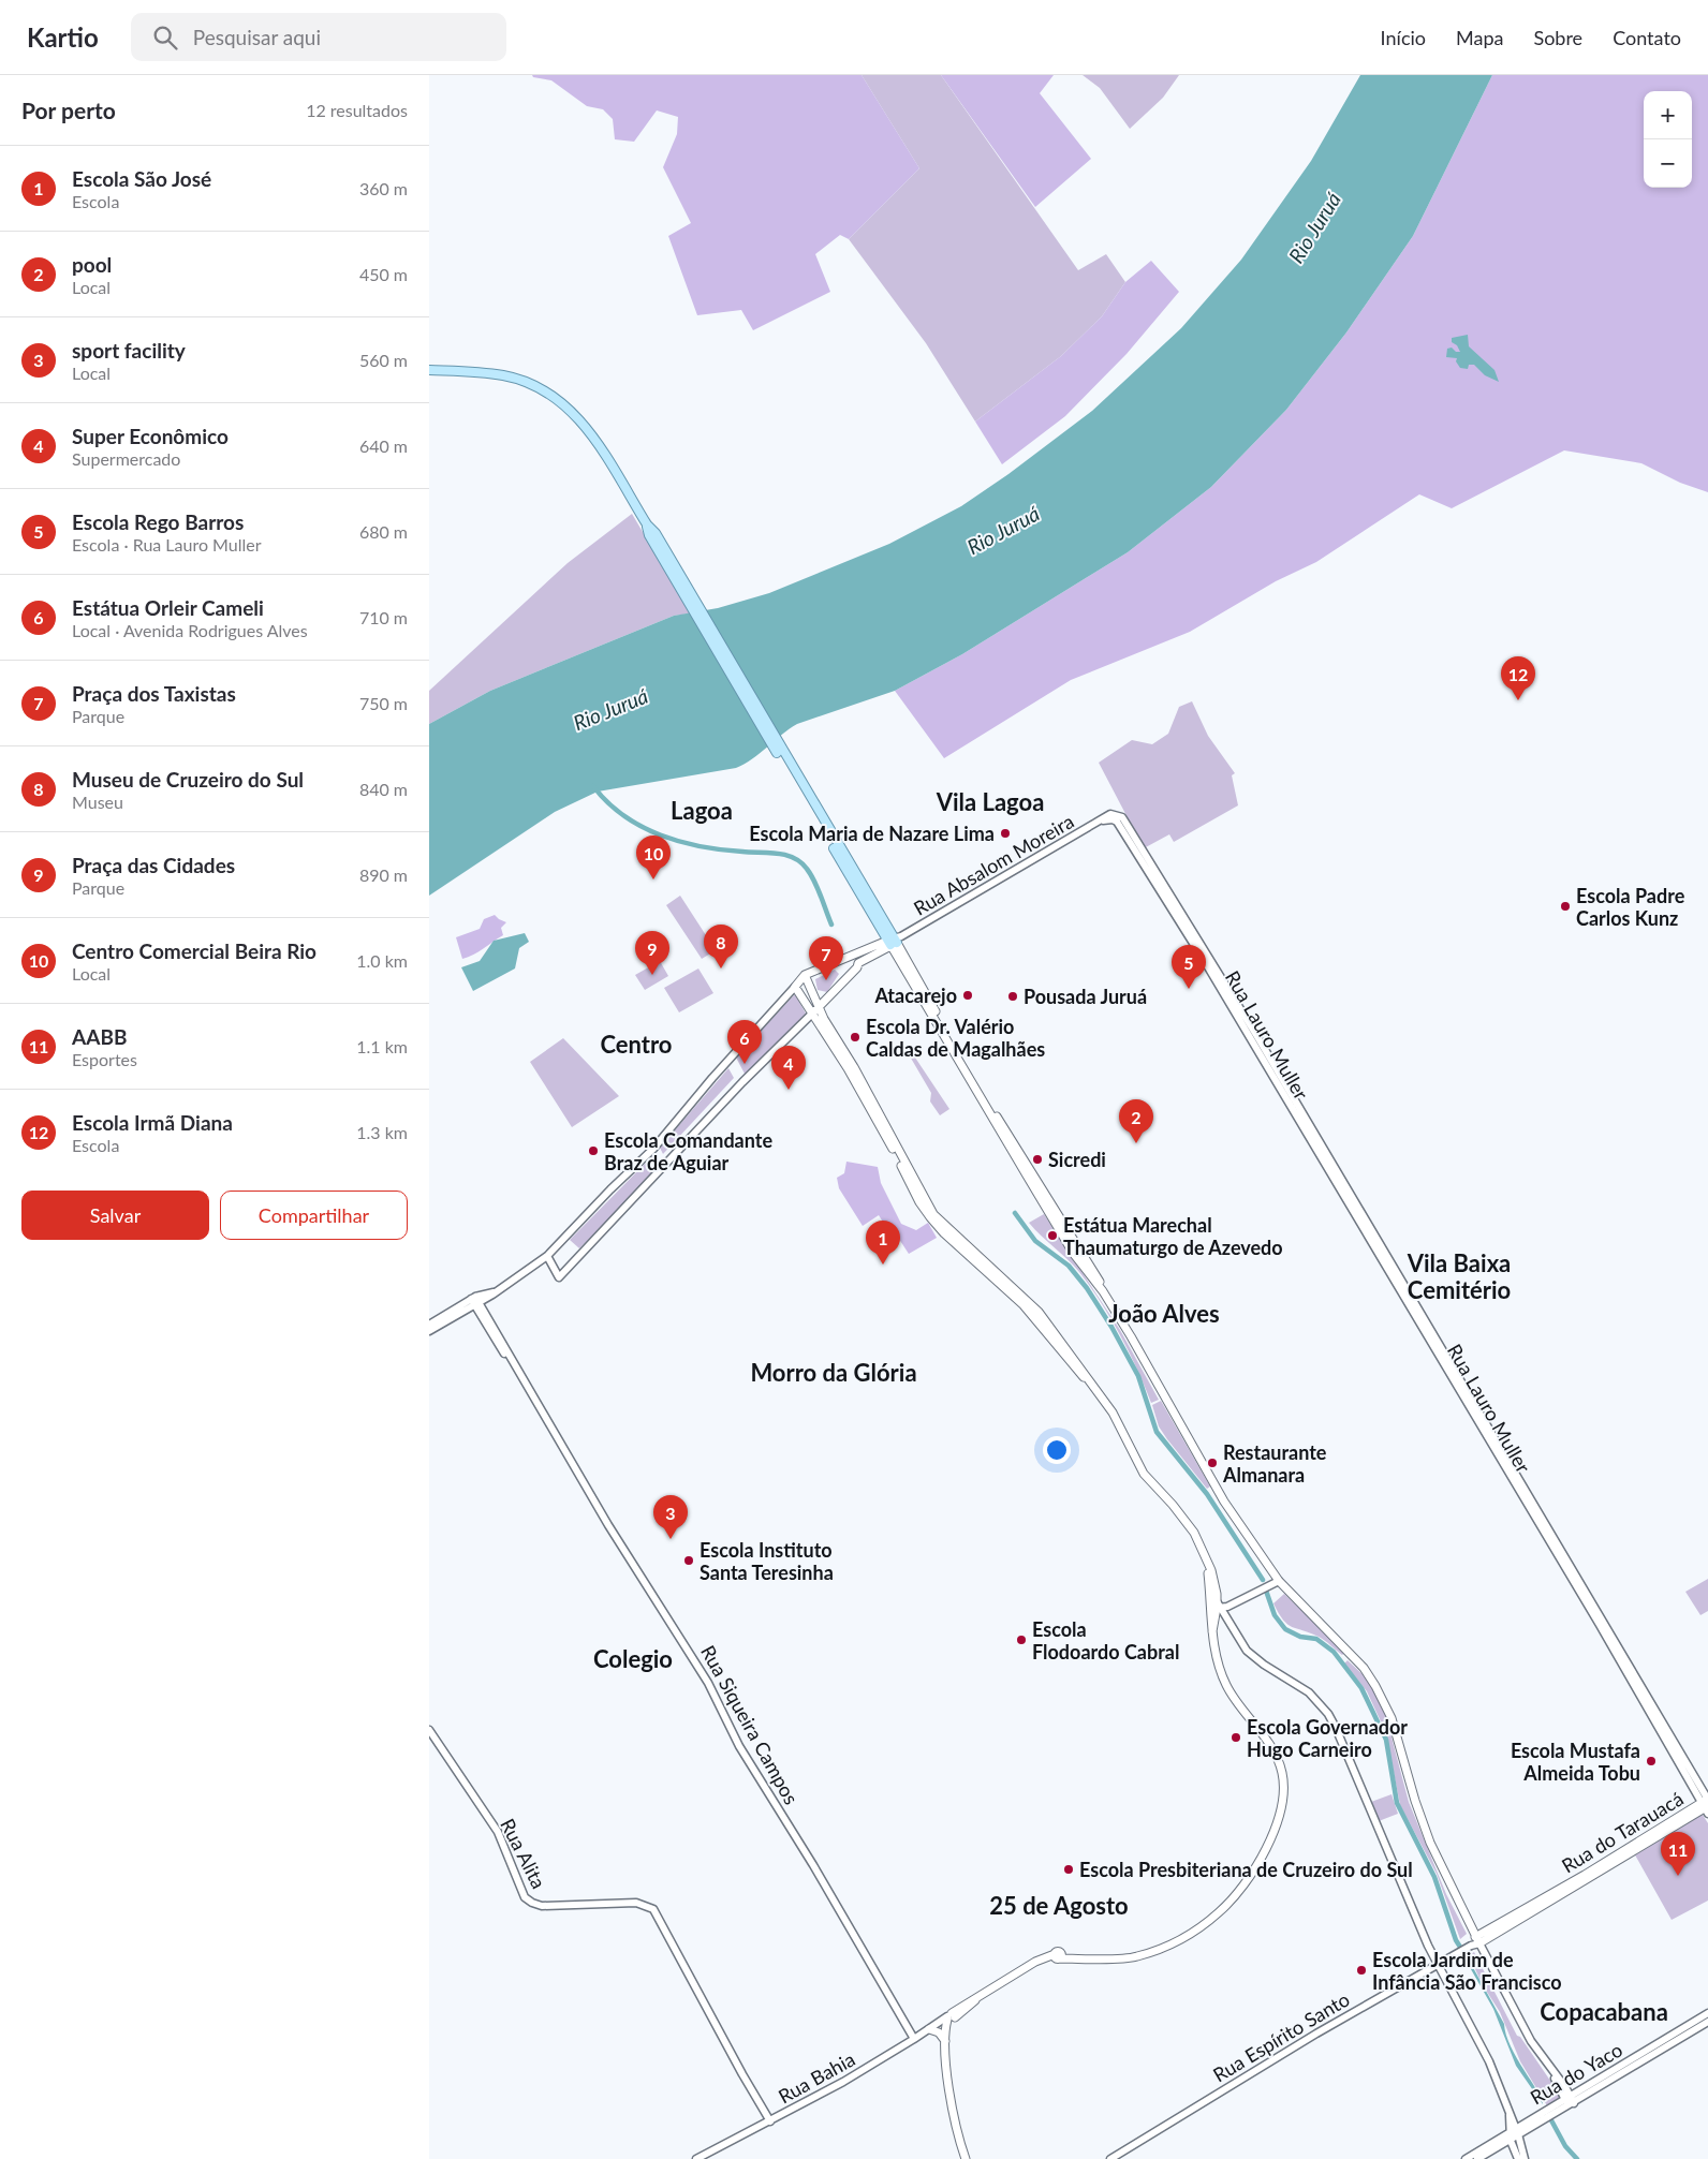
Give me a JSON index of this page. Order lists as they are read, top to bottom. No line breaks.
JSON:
{"streets":{"main road":["Rua do Tarauacá","Rua Espírito Santo"],"street":["Rua Absalom Moreira","Rua Lauro Muller","Rua Siqueira Campos","Rua Alita","Rua do Yaco","Rua Bahia"]},"crossings":[["Rua Absalom Moreira","Rua Lauro Muller"],["Rua Lauro Muller","Rua do Tarauacá"],["Rua Siqueira Campos","Rua Bahia"],["Rua do Tarauacá","Rua Espírito Santo"],["Rua Alita","Rua Bahia"]],"districts":["Vila Lagoa","Lagoa","Centro","Vila Baixa Cemitério","João Alves","Morro da Glória","Colegio","25 de Agosto","Copacabana"],"water":["Rio Juruá"],"places":["Escola Maria de Nazare Lima","Escola Padre Carlos Kunz","Atacarejo","Pousada Juruá","Escola Dr. Valério Caldas de Magalhães","Escola Comandante Braz de Aguiar","Sicredi","Estátua Marechal Thaumaturgo de Azevedo","Restaurante Almanara","Escola Instituto Santa Teresinha","Escola Flodoardo Cabral","Escola Governador Hugo Carneiro","Escola Mustafa Almeida Tobu","Escola Presbiteriana de Cruzeiro do Sul","Escola Jardim de Infância São Francisco"],"page":{"header":"Kartio","search":"Pesquisar aqui","nav":["Início","Mapa","Sobre","Contato"],"heading":["Por perto","12 resultados"],"map_buttons":["+","−"],"list":[{"mark":"1","name":"Escola São José","note":"Escola","value":"360 m"},{"mark":"2","name":"pool","note":"Local","value":"450 m"},{"mark":"3","name":"sport facility","note":"Local","value":"560 m"},{"mark":"4","name":"Super Econômico","note":"Supermercado","value":"640 m"},{"mark":"5","name":"Escola Rego Barros","note":"Escola · Rua Lauro Muller","value":"680 m"},{"mark":"6","name":"Estátua Orleir Cameli","note":"Local · Avenida Rodrigues Alves","value":"710 m"},{"mark":"7","name":"Praça dos Taxistas","note":"Parque","value":"750 m"},{"mark":"8","name":"Museu de Cruzeiro do Sul","note":"Museu","value":"840 m"},{"mark":"9","name":"Praça das Cidades","note":"Parque","value":"890 m"},{"mark":"10","name":"Centro Comercial Beira Rio","note":"Local","value":"1.0 km"},{"mark":"11","name":"AABB","note":"Esportes","value":"1.1 km"},{"mark":"12","name":"Escola Irmã Diana","note":"Escola","value":"1.3 km"}],"pins":["12","10","8","9","7","5","6","4","2","1","3","11"],"buttons":["Salvar","Compartilhar"]}}
